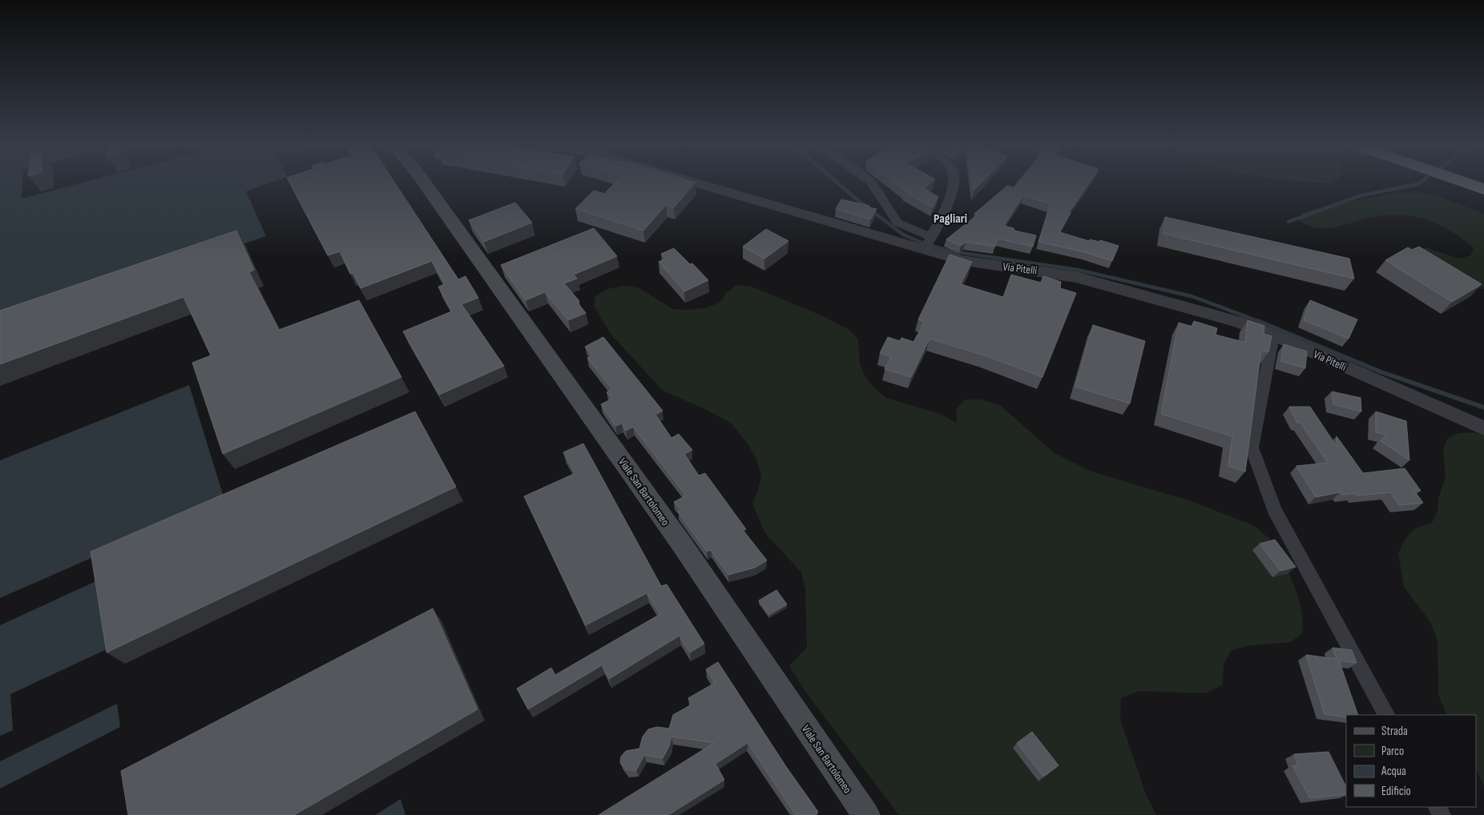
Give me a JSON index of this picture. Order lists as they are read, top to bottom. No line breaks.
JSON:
{"streets":{"main road":["Viale San Bartolomeo"],"street":["Via Pitelli"]},"districts":["Pagliari"],"legend":["Strada","Parco","Acqua","Edificio"]}
